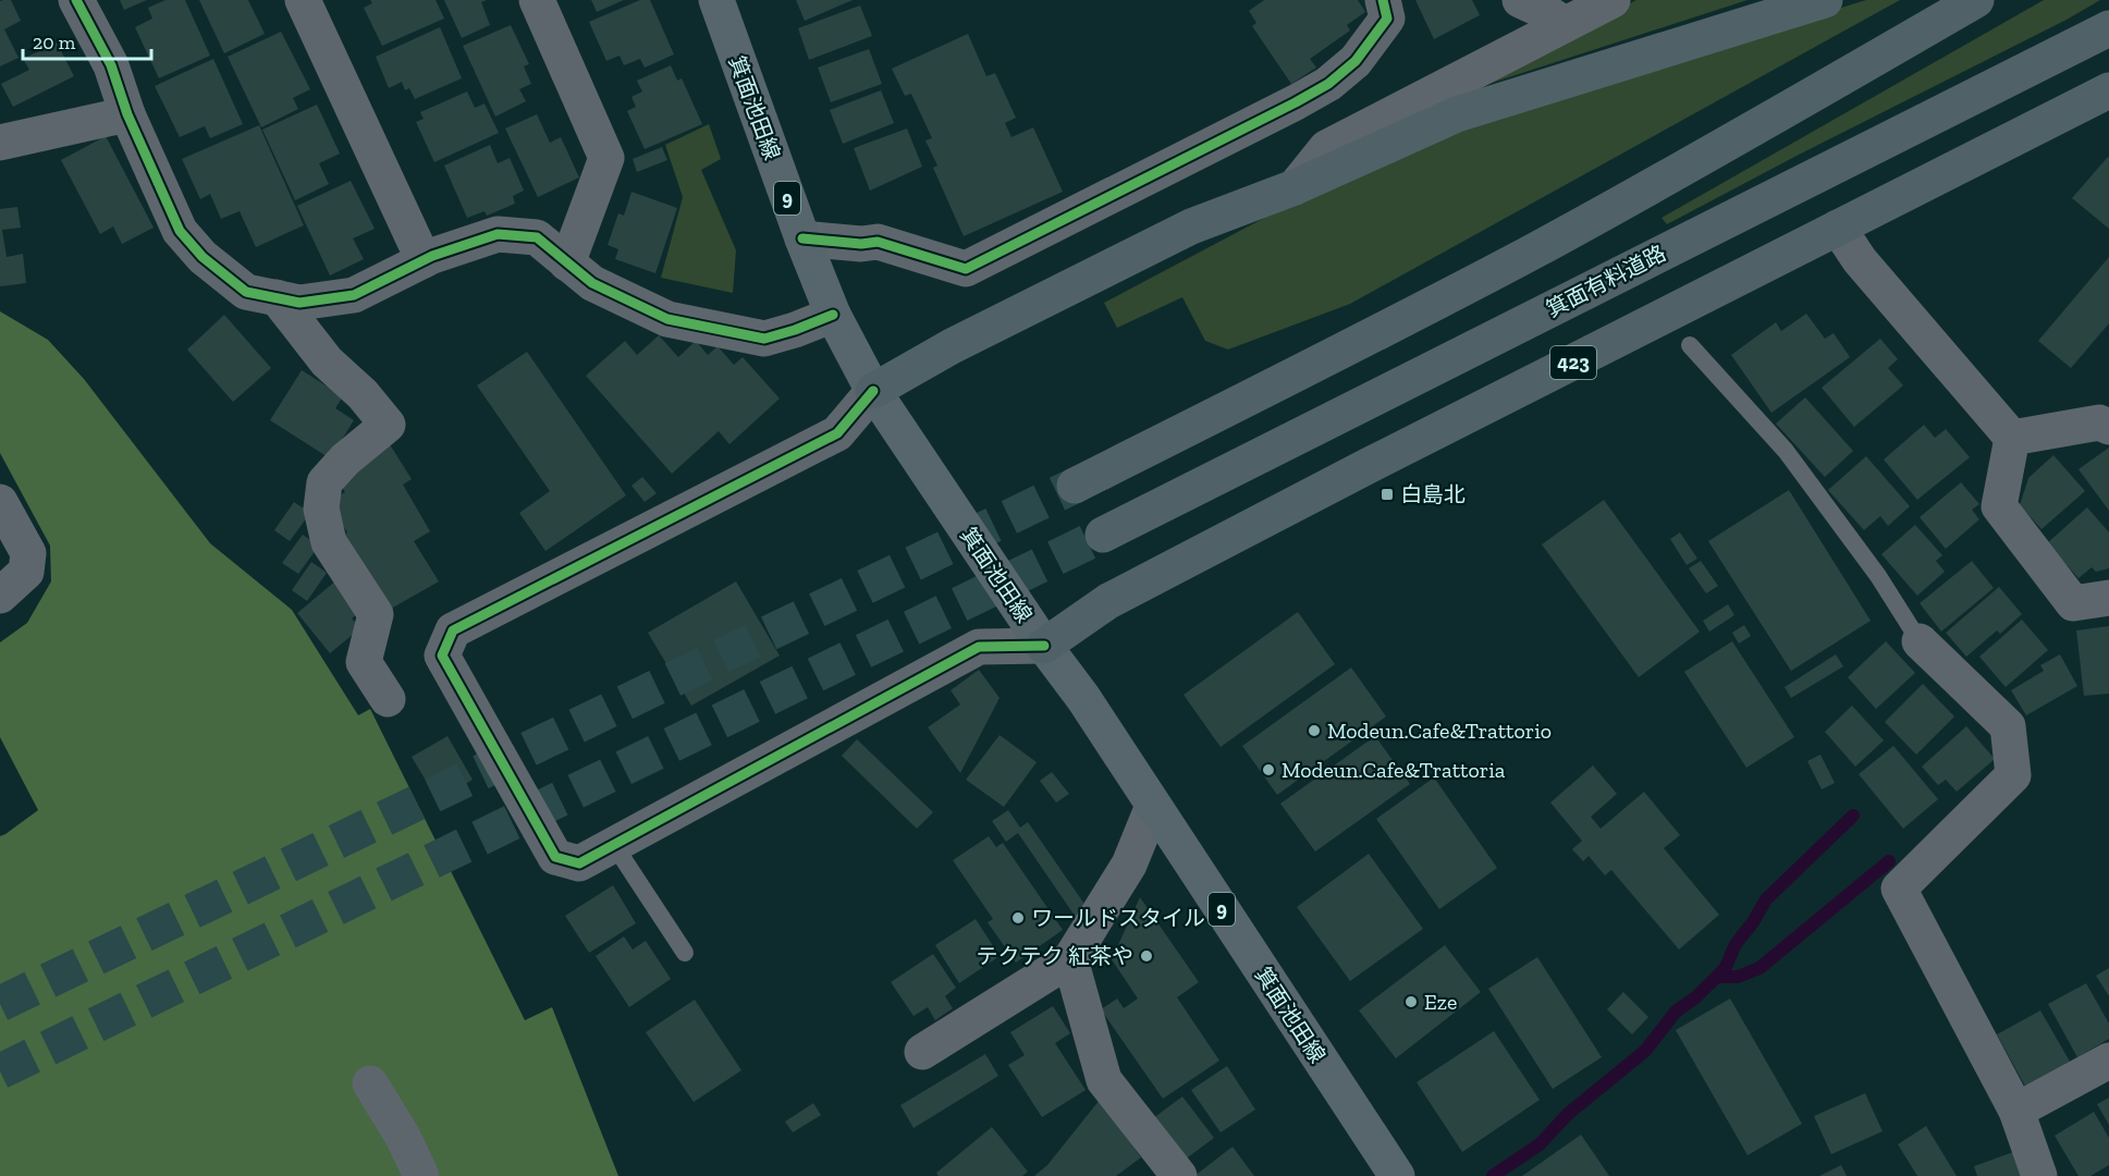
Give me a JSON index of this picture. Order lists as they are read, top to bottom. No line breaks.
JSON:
{"streets":{"highway":["箕面有料道路","423"],"main road":["箕面池田線","9"]},"crossings":[["箕面池田線","423"]],"places":{"transit":["白島北"],"other":["Modeun.Cafe&Trattorio","Modeun.Cafe&Trattoria","ワールドスタイル","テクテク 紅茶や","Eze"]},"scale_bar":"20 m"}
